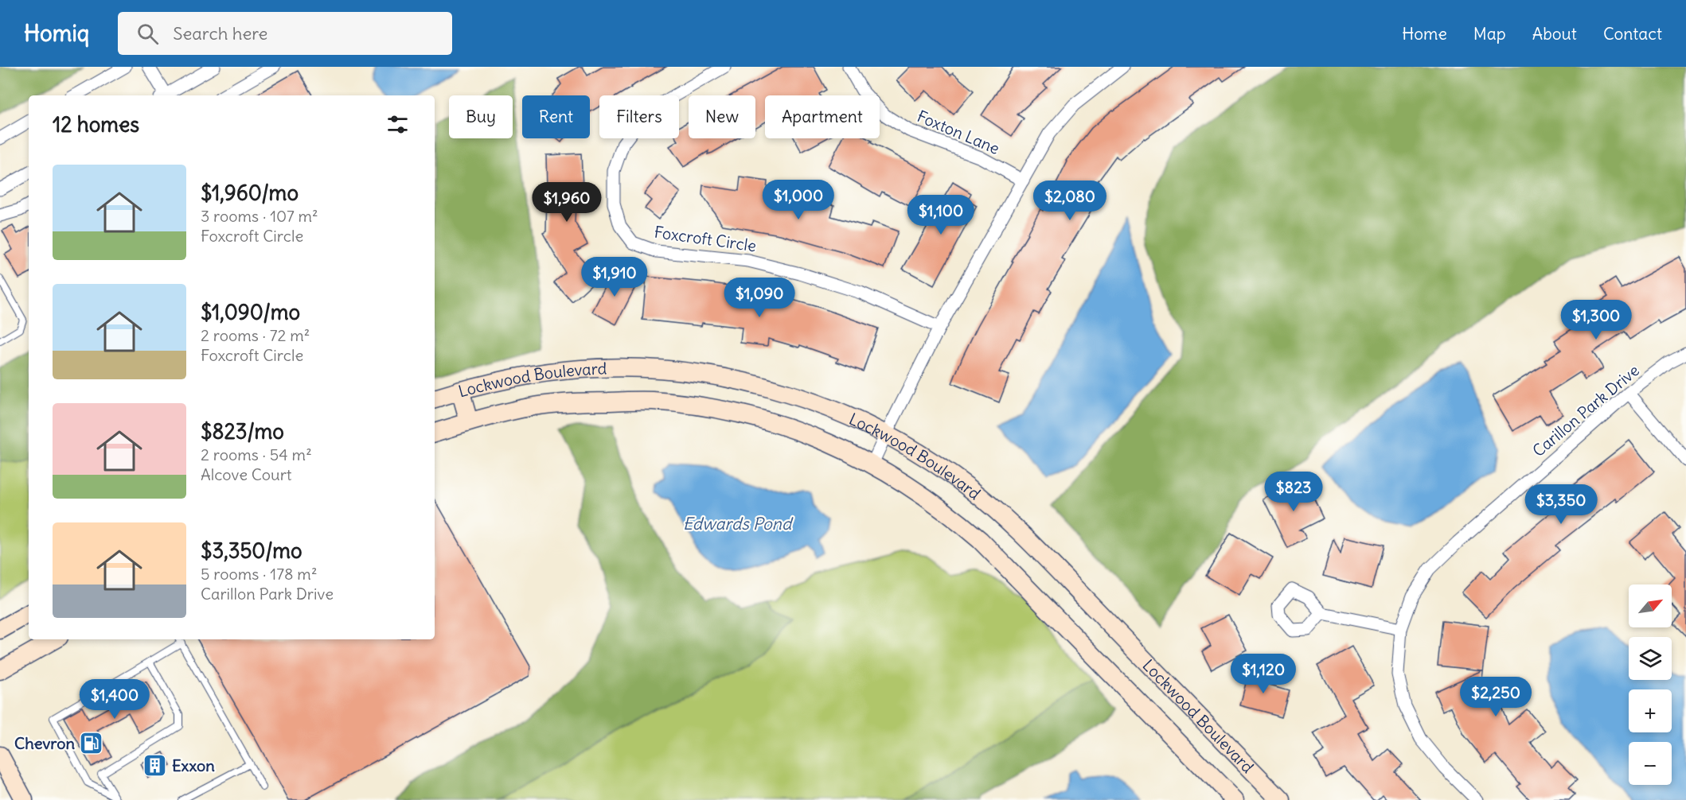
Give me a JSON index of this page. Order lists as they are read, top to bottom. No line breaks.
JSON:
{"streets":{"main road":["Lockwood Boulevard"],"street":["Foxton Lane","Foxcroft Circle","Carillon Park Drive"]},"water":["Edwards Pond"],"places":{"fuel station":["Chevron"],"building":["Exxon"]},"north":"top right","page":{"header":"Homiq","search":"Search here","nav":["Home","Map","About","Contact"],"chip":["Buy","Rent","Filters","New","Apartment"],"heading":"12 homes","list":[{"name":"$1,960/mo","note":"3 rooms · 107 m² · Foxcroft Circle"},{"name":"$1,090/mo","note":"2 rooms · 72 m² · Foxcroft Circle"},{"name":"$823/mo","note":"2 rooms · 54 m² · Alcove Court"},{"name":"$3,350/mo","note":"5 rooms · 178 m² · Carillon Park Drive"}],"price":["$1,000","$2,080","$1,960","$1,100","$1,910","$1,090","$1,300","$823","$3,350","$1,120","$2,250","$1,400"],"map_buttons":["+","−"]}}
